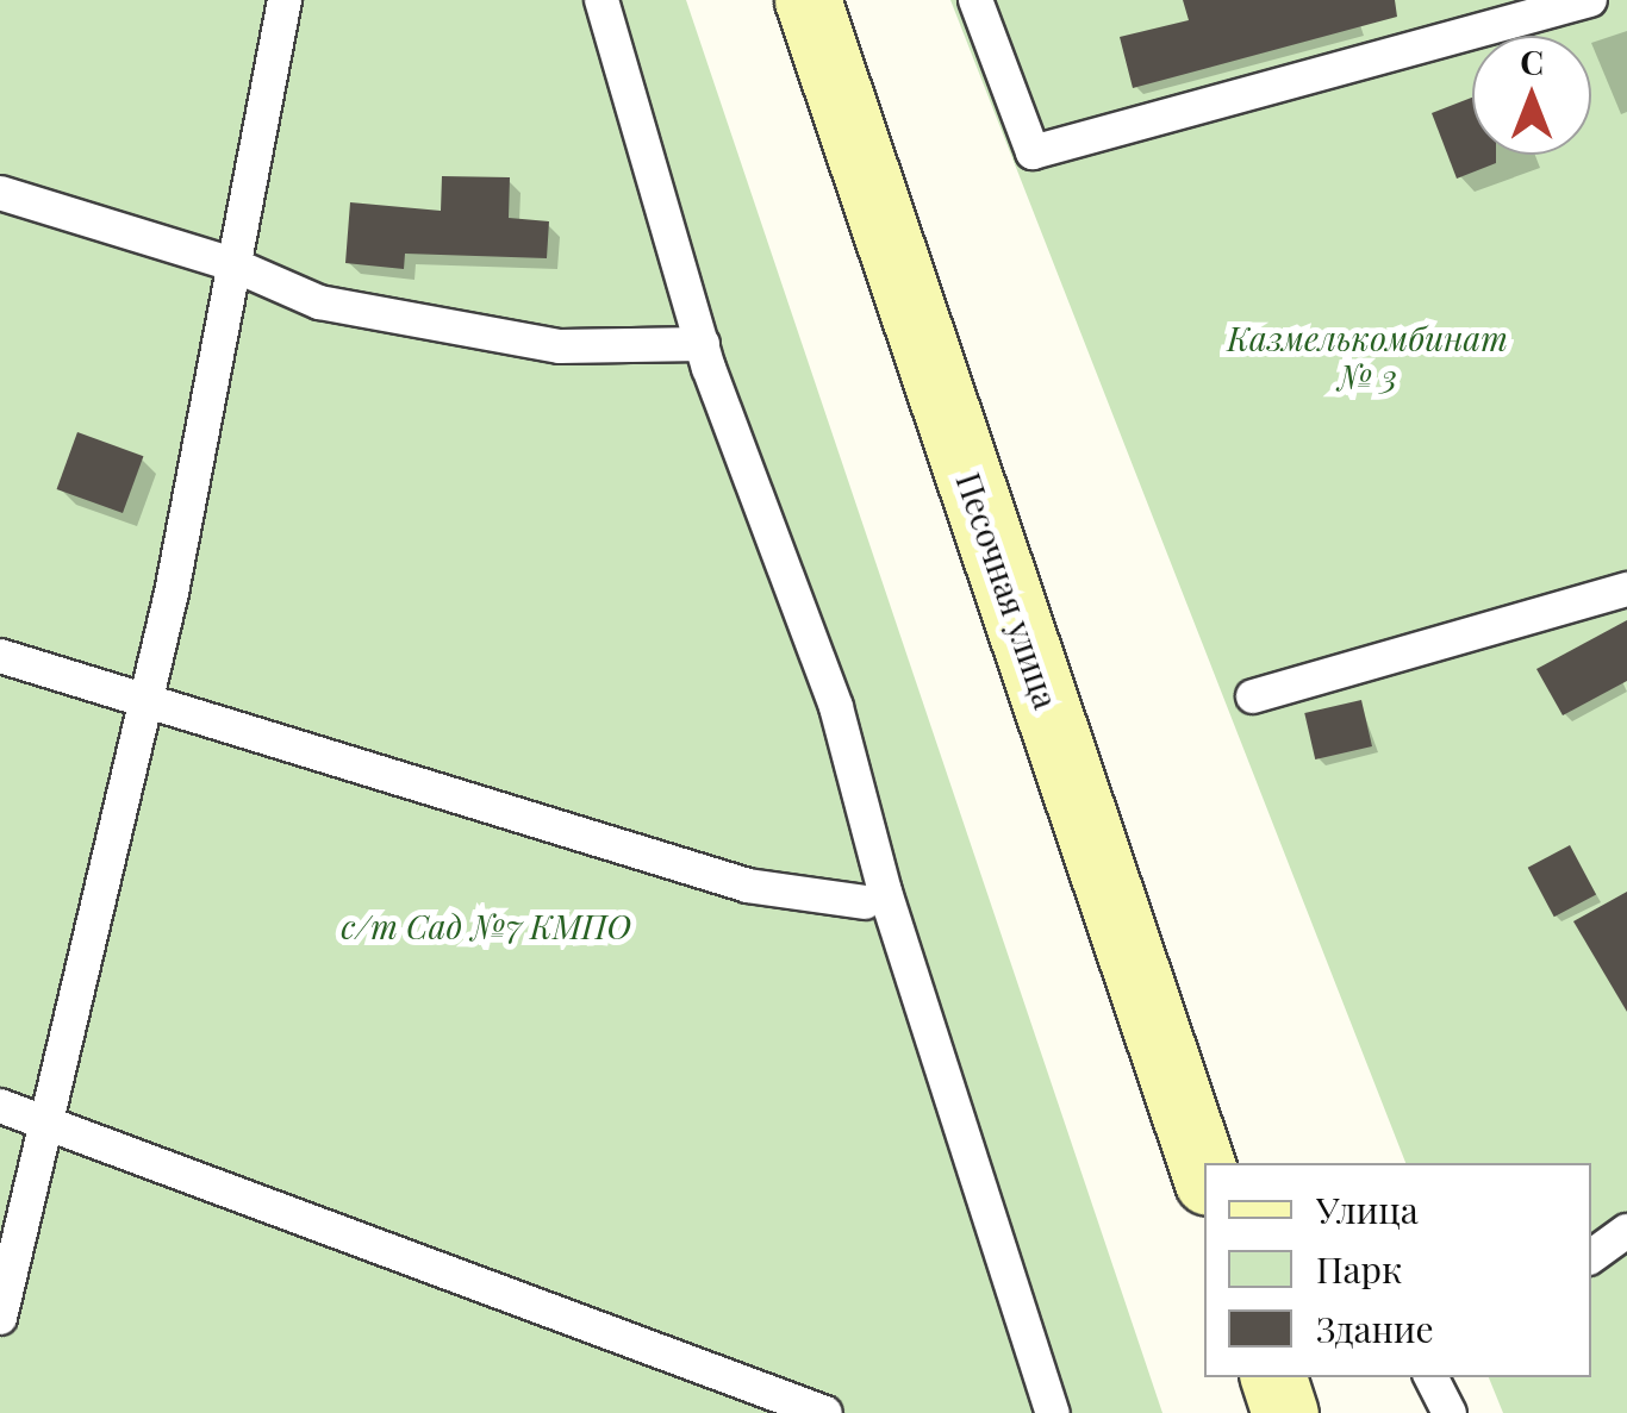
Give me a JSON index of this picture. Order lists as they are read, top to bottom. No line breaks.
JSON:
{"streets":{"main road":["Песочная улица"]},"parks":["Казмелькомбинат № 3","с/т Сад №7 КМПО"],"legend":["Улица","Парк","Здание"],"north":"top"}
